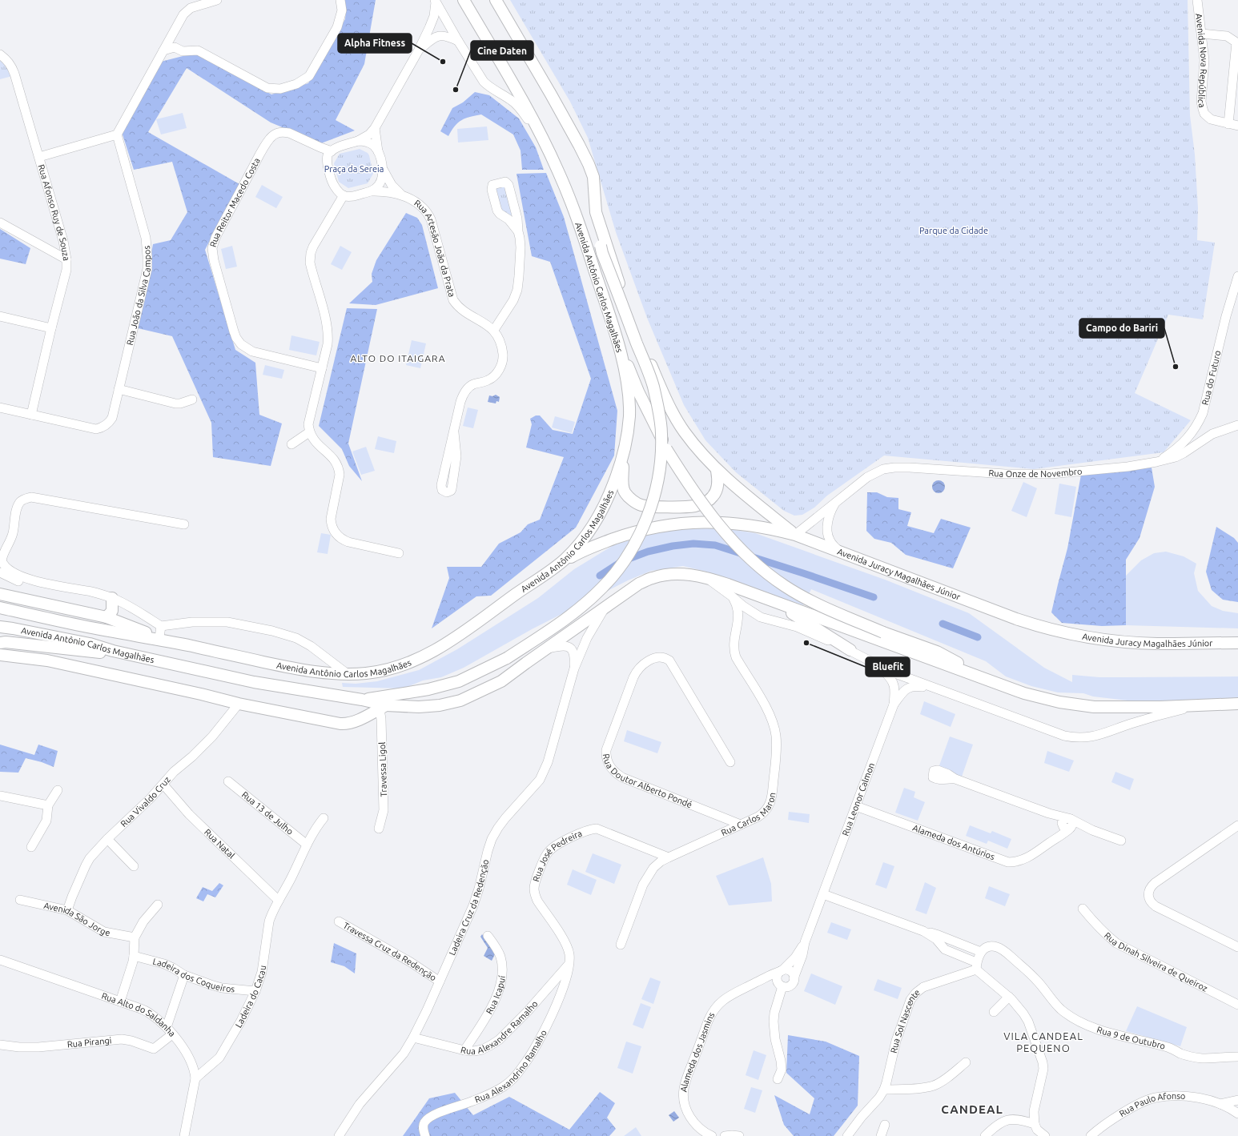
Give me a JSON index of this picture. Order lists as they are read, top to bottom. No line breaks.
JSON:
{"streets":{"main road":["Avenida Antônio Carlos Magalhães","Avenida Juracy Magalhães Júnior"],"street":["Avenida Nova República","Rua Reitor Macedo Costa","Rua Afonso Ruy de Souza","Rua Artesão João da Prata","Rua João da Silva Campos","Rua do Futuro","Rua Onze de Novembro","Travessa Ligol","Rua Doutor Alberto Pondé","Rua Leonor Calmon","Rua Vivaldo Cruz","Rua Carlos Maron","Rua 13 de Julho","Alameda dos Antúrios","Rua Natal","Rua José Pedreira","Ladeira Cruz da Redenção","Avenida São Jorge","Travessa Cruz da Redenção","Rua Dinah Silveira de Queiroz","Ladeira dos Coqueiros","Rua Icapuí","Ladeira do Cacau","Rua Alto do Saldanha","Rua Sol Nascente","Rua Alexandre Ramalho","Rua 9 de Outubro","Rua Pirangi","Alameda dos Jasmins","Rua Alexandrino Ramalho","Rua Paulo Afonso"]},"crossings":[["Rua Reitor Macedo Costa","Rua Artesão João da Prata"],["Rua Afonso Ruy de Souza","Rua João da Silva Campos"],["Avenida Antônio Carlos Magalhães","Avenida Juracy Magalhães Júnior"],["Avenida Antônio Carlos Magalhães","Travessa Ligol"],["Avenida Antônio Carlos Magalhães","Ladeira Cruz da Redenção"],["Rua do Futuro","Rua Onze de Novembro"],["Rua Onze de Novembro","Avenida Juracy Magalhães Júnior"],["Rua Doutor Alberto Pondé","Rua Carlos Maron"],["Rua Leonor Calmon","Alameda dos Antúrios"],["Rua Vivaldo Cruz","Rua Natal"],["Rua Vivaldo Cruz","Avenida São Jorge"],["Rua Carlos Maron","Rua José Pedreira"],["Rua Natal","Ladeira do Cacau"],["Rua José Pedreira","Rua Alexandre Ramalho"],["Rua José Pedreira","Rua Alexandrino Ramalho"],["Ladeira Cruz da Redenção","Travessa Cruz da Redenção"],["Ladeira Cruz da Redenção","Rua Alexandre Ramalho"],["Ladeira dos Coqueiros","Ladeira do Cacau"],["Rua Icapuí","Rua Alexandre Ramalho"],["Ladeira do Cacau","Rua Alto do Saldanha"],["Rua Alto do Saldanha","Rua Pirangi"],["Rua Alexandre Ramalho","Rua Alexandrino Ramalho"]],"districts":["ALTO DO ITAIGARA","VILA CANDEAL PEQUENO","CANDEAL"],"parks":["Praça da Sereia","Parque da Cidade"],"places":["Alpha Fitness","Cine Daten","Campo do Bariri","Bluefit"]}
